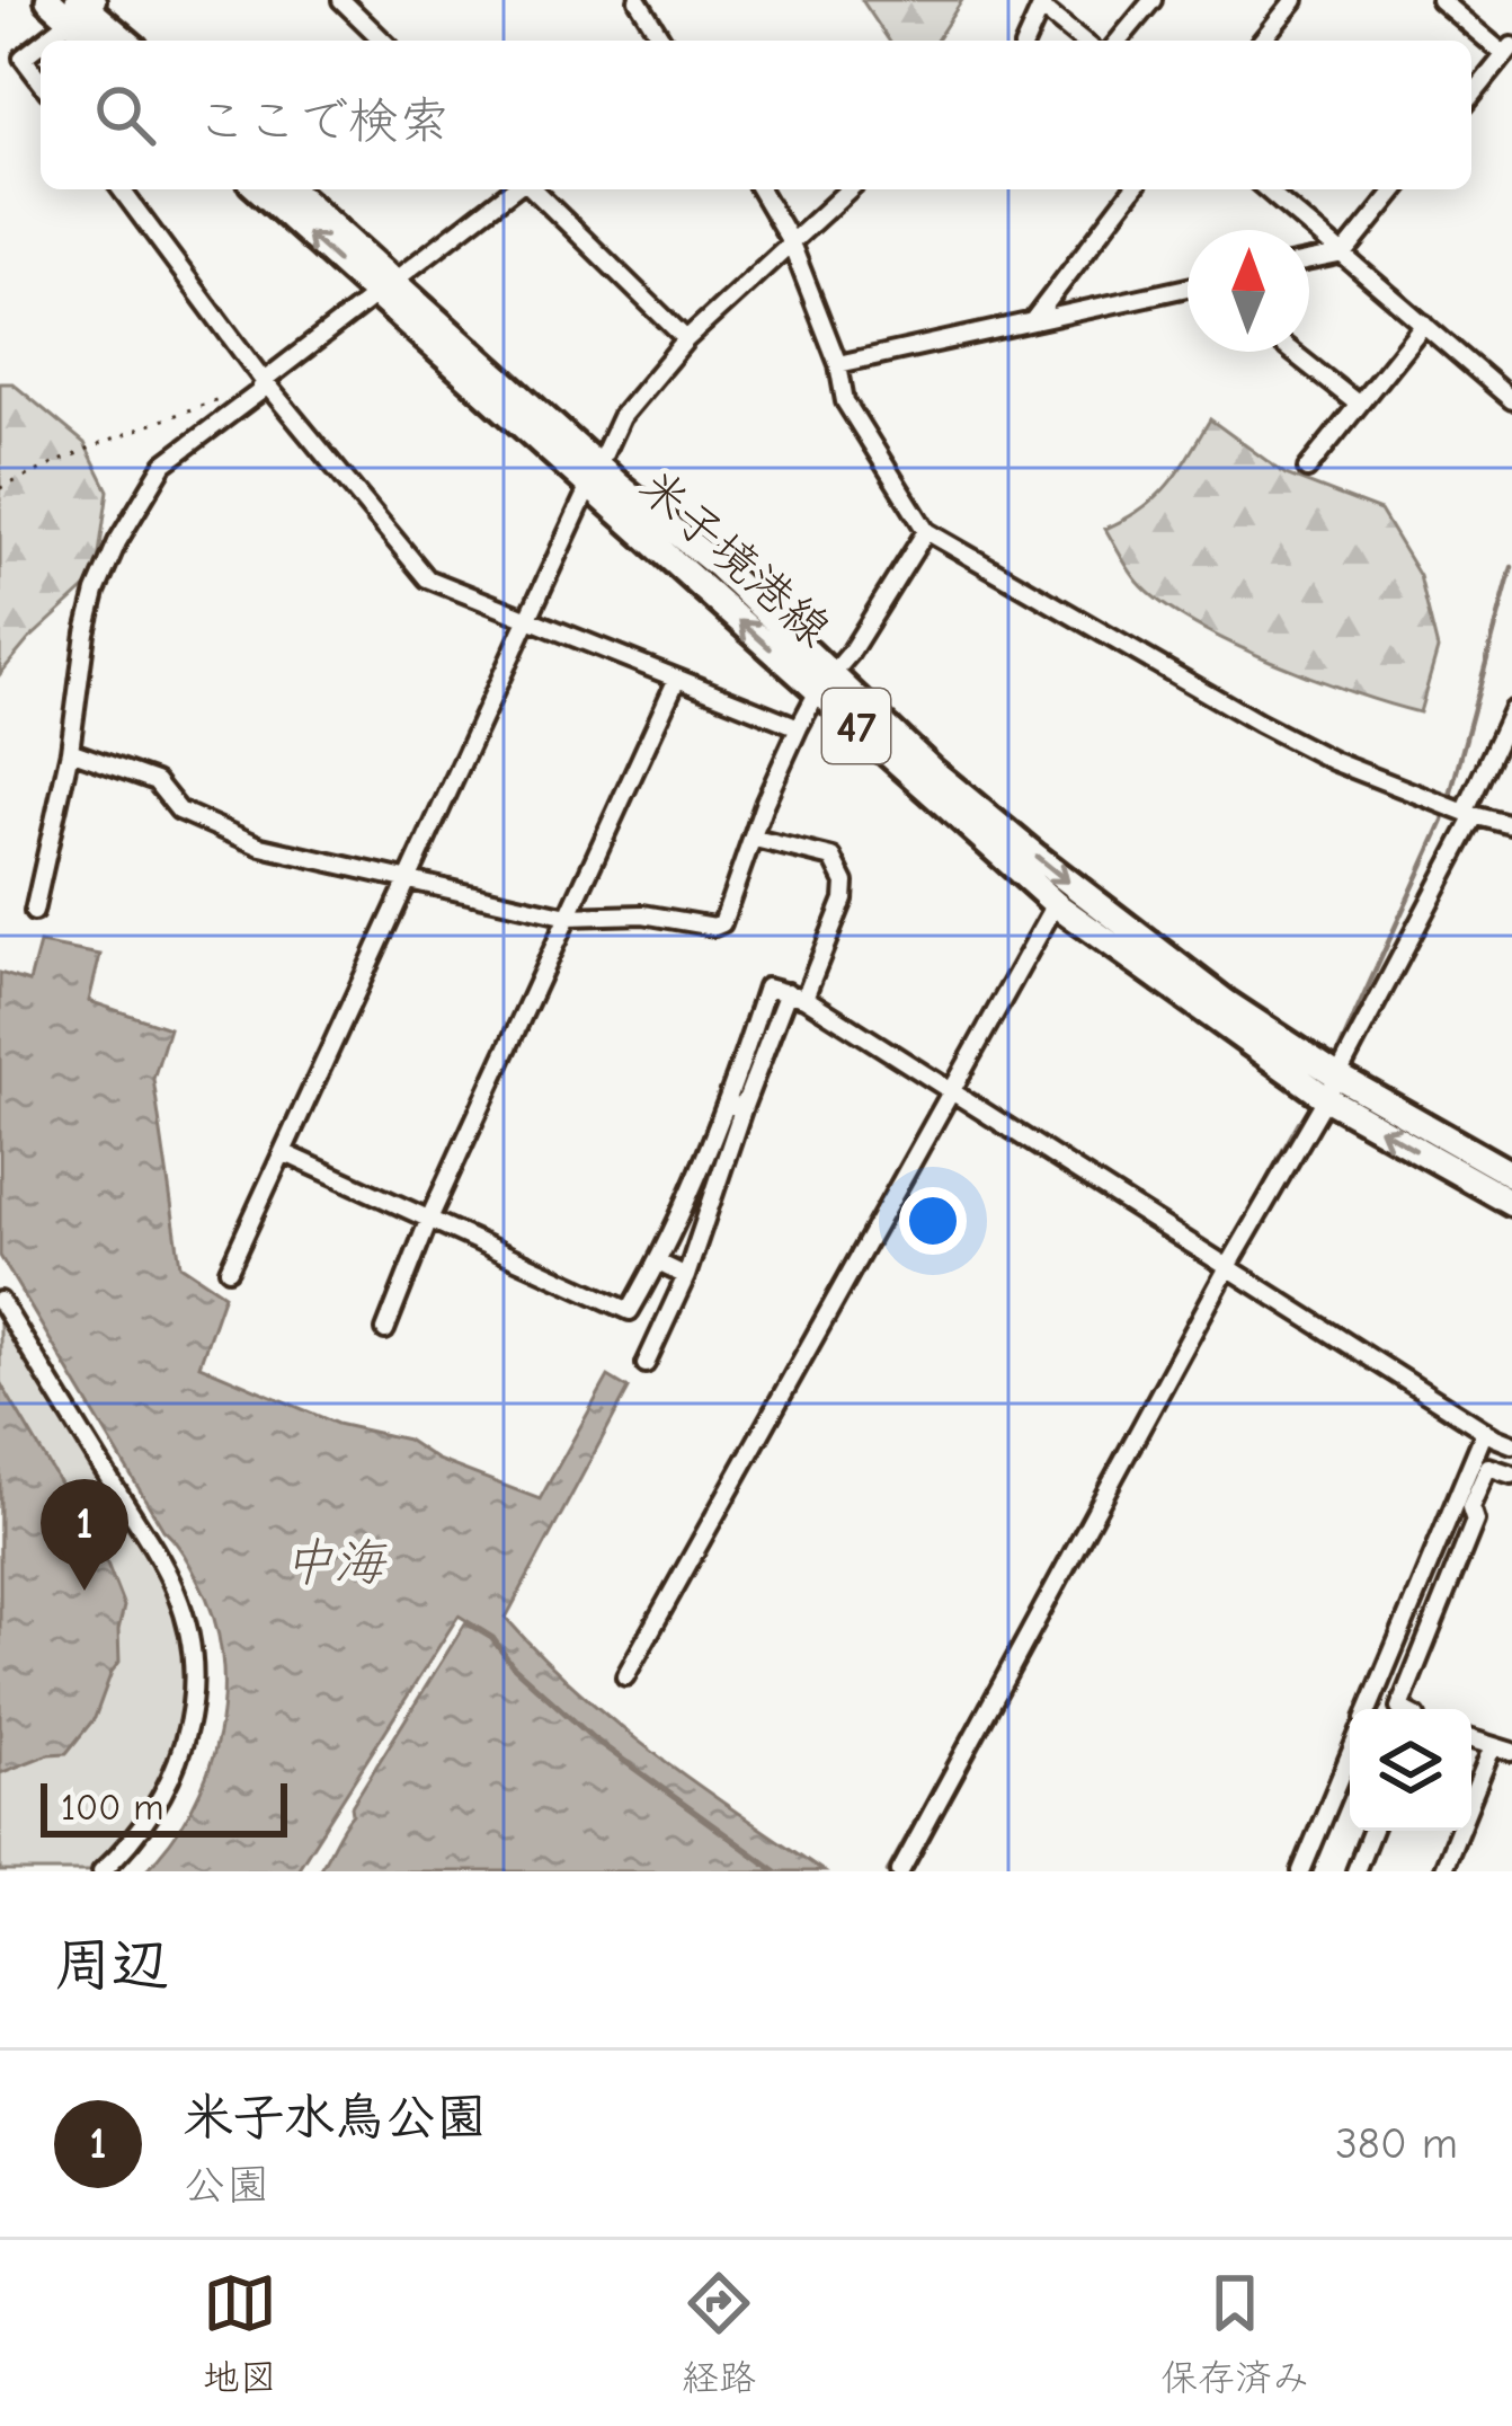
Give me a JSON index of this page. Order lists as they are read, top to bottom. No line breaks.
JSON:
{"streets":{"main road":["米子境港線","47"]},"water":["中海"],"scale_bar":"100 m","north":"top","page":{"search":"ここで検索","pins":"1","scale":"100 m","heading":"周辺","list":[{"mark":"1","name":"米子水鳥公園","note":"公園","value":"380 m"}],"nav":["地図","経路","保存済み"]}}
